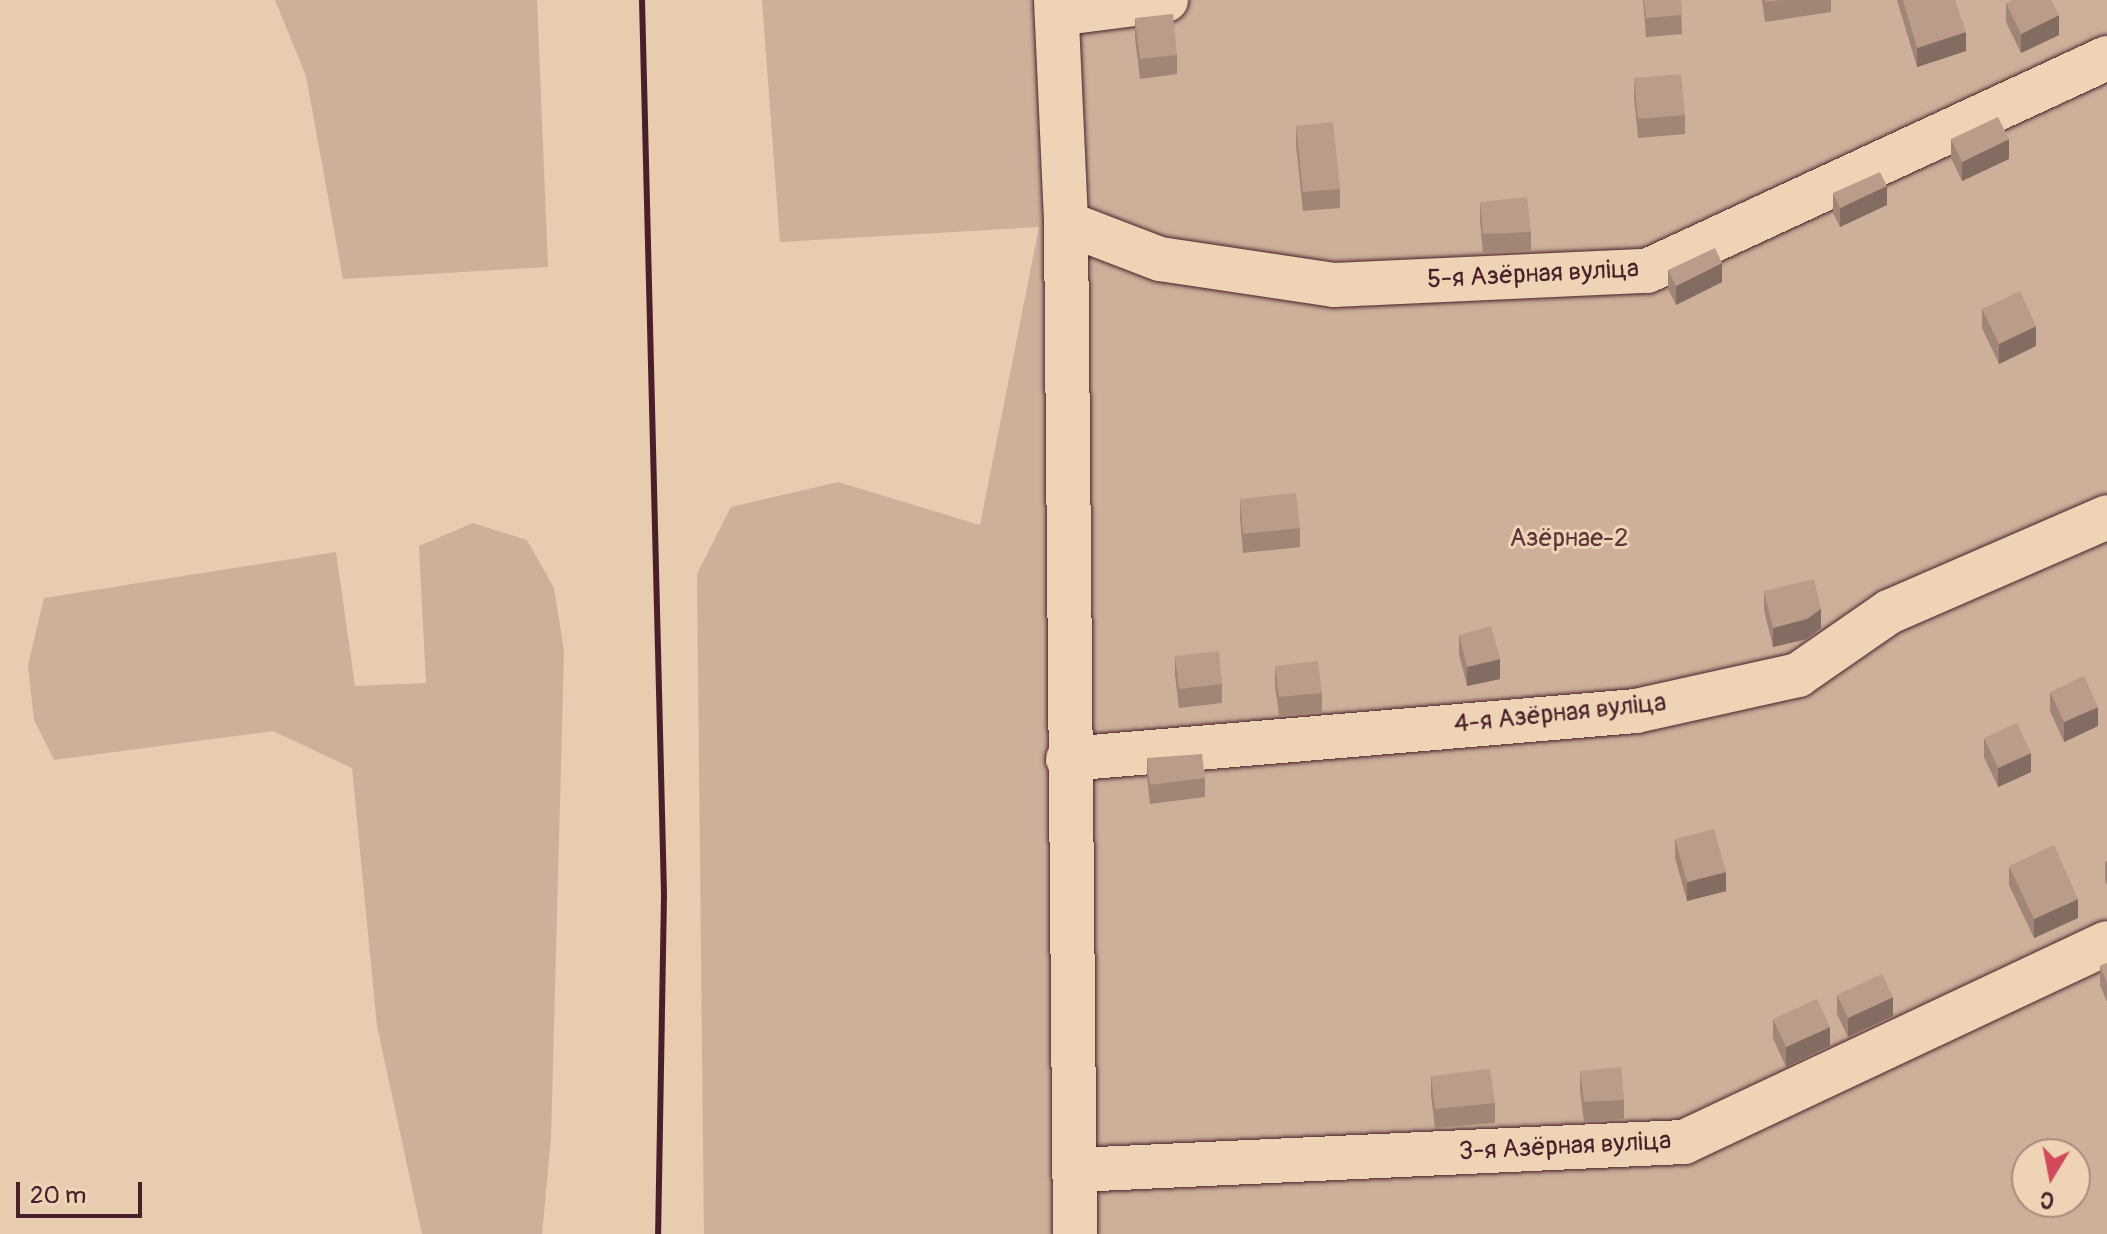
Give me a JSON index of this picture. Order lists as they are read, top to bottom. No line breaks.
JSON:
{"streets":{"street":["5-я Азёрная вуліца","4-я Азёрная вуліца","3-я Азёрная вуліца"]},"parks":["Азёрнае-2"],"scale_bar":"20 m","north":"bottom"}
